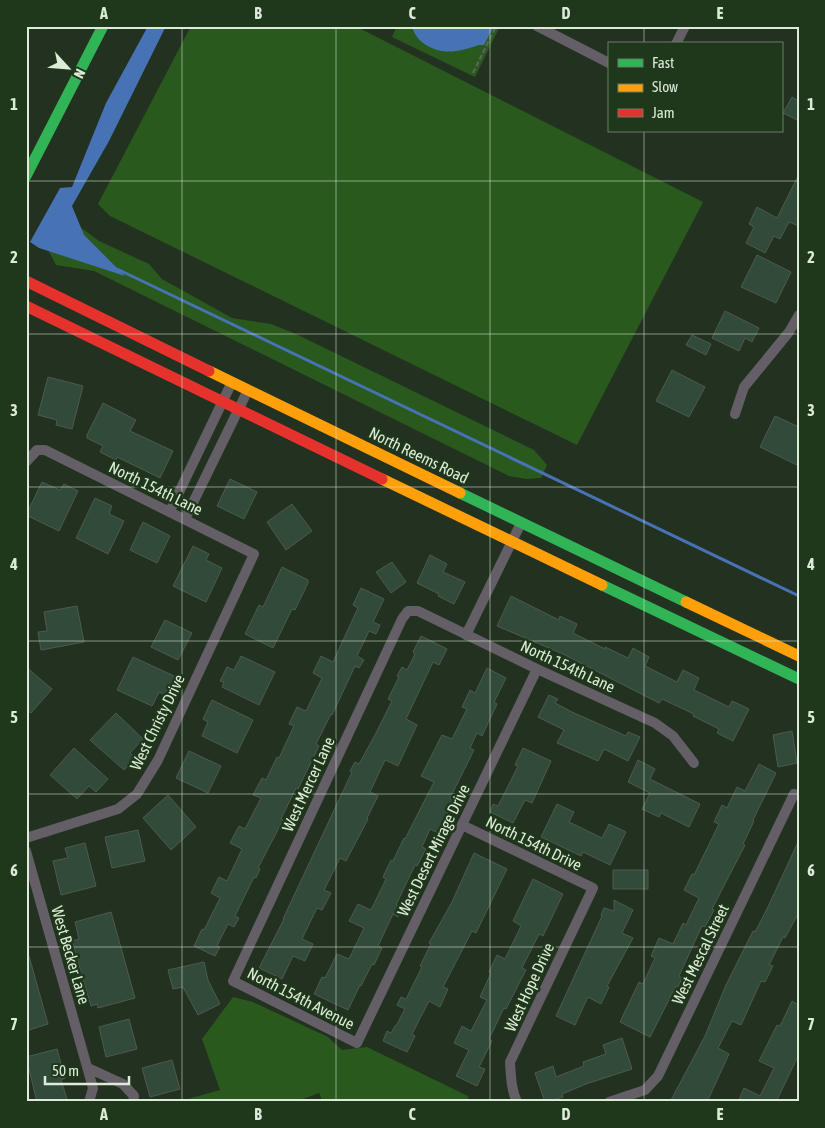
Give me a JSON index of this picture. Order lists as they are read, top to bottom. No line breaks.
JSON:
{"streets":{"main road":["North Reems Road"],"street":["North 154th Lane","West Christy Drive","West Mercer Lane","North 154th Drive","West Desert Mirage Drive","West Mescal Street","West Becker Lane","West Hope Drive","North 154th Avenue"]},"crossings":[["North 154th Lane","West Christy Drive"],["North 154th Lane","West Mercer Lane"],["North 154th Lane","West Desert Mirage Drive"],["West Mercer Lane","North 154th Avenue"],["North 154th Drive","West Desert Mirage Drive"],["North 154th Drive","West Hope Drive"],["West Desert Mirage Drive","North 154th Avenue"]],"legend":["Fast","Slow","Jam"],"scale_bar":"50 m","north":"bottom right","grid":{"columns":["A","B","C","D","E"],"rows":["1","2","3","4","5","6","7"]}}
